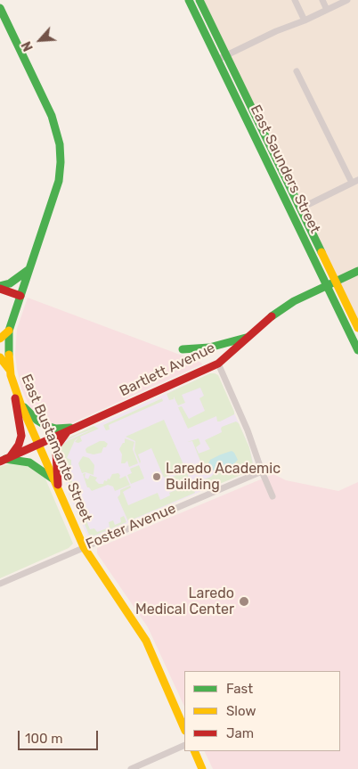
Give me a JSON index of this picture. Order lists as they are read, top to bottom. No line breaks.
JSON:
{"streets":{"main road":["East Saunders Street","Bartlett Avenue","East Bustamante Street"],"street":["Foster Avenue"]},"crossings":[["East Saunders Street","Bartlett Avenue"],["Bartlett Avenue","East Bustamante Street"],["East Bustamante Street","Foster Avenue"]],"places":["Laredo Academic Building","Laredo Medical Center"],"legend":["Fast","Slow","Jam"],"scale_bar":"100 m","north":"bottom left"}
